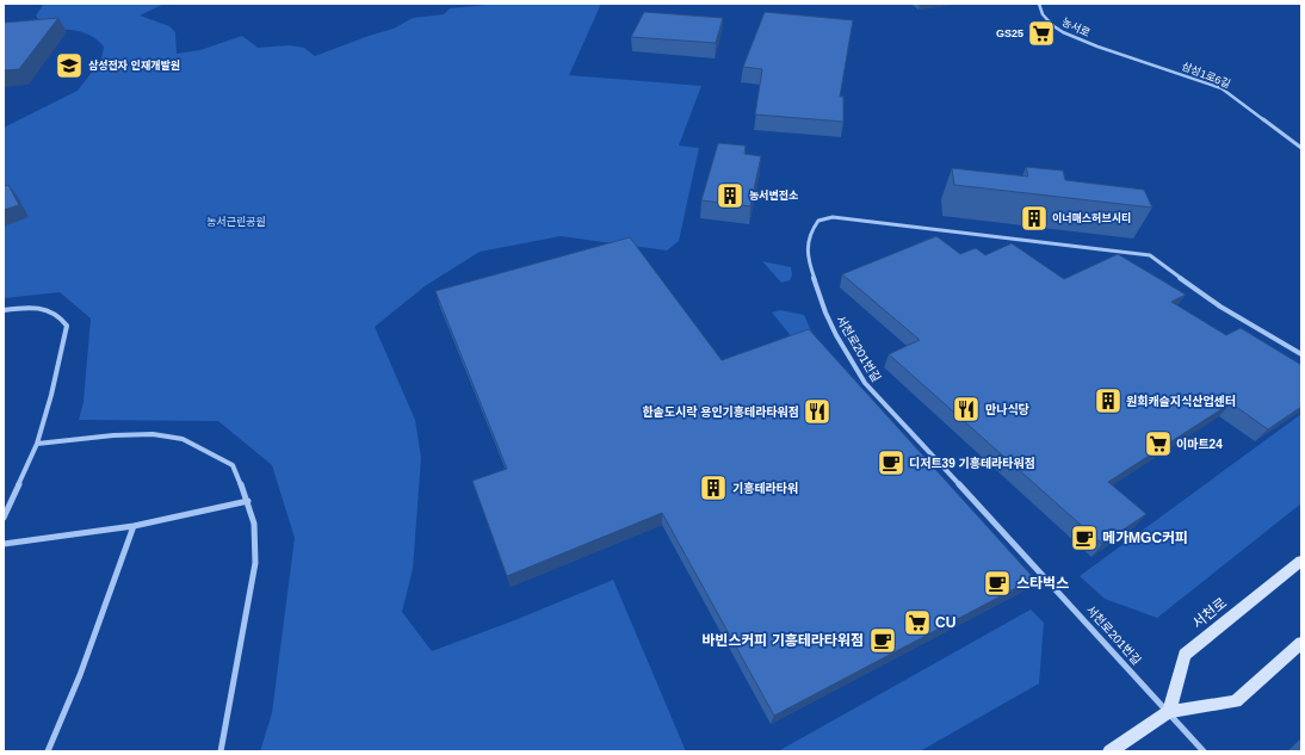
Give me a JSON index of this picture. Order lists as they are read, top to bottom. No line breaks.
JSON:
{"streets":{"street":["농서로","삼성1로6길","서천로201번길","서천로"]},"crossings":[["농서로","삼성1로6길"],["서천로201번길","서천로"]],"parks":["농서근린공원"],"places":{"supermarket":["GS25","이마트24","CU"],"school or university":["삼성전자 인재개발원"],"building":["농서변전소","이너매스허브시티","원희캐슬지식산업센터","기흥테라타워"],"restaurant":["만나식당","한솥도시락 용인기흥테라타워점"],"cafe":["디저트39 기흥테라타워점","메가MGC커피","스타벅스","바빈스커피 기흥테라타워점"]}}
